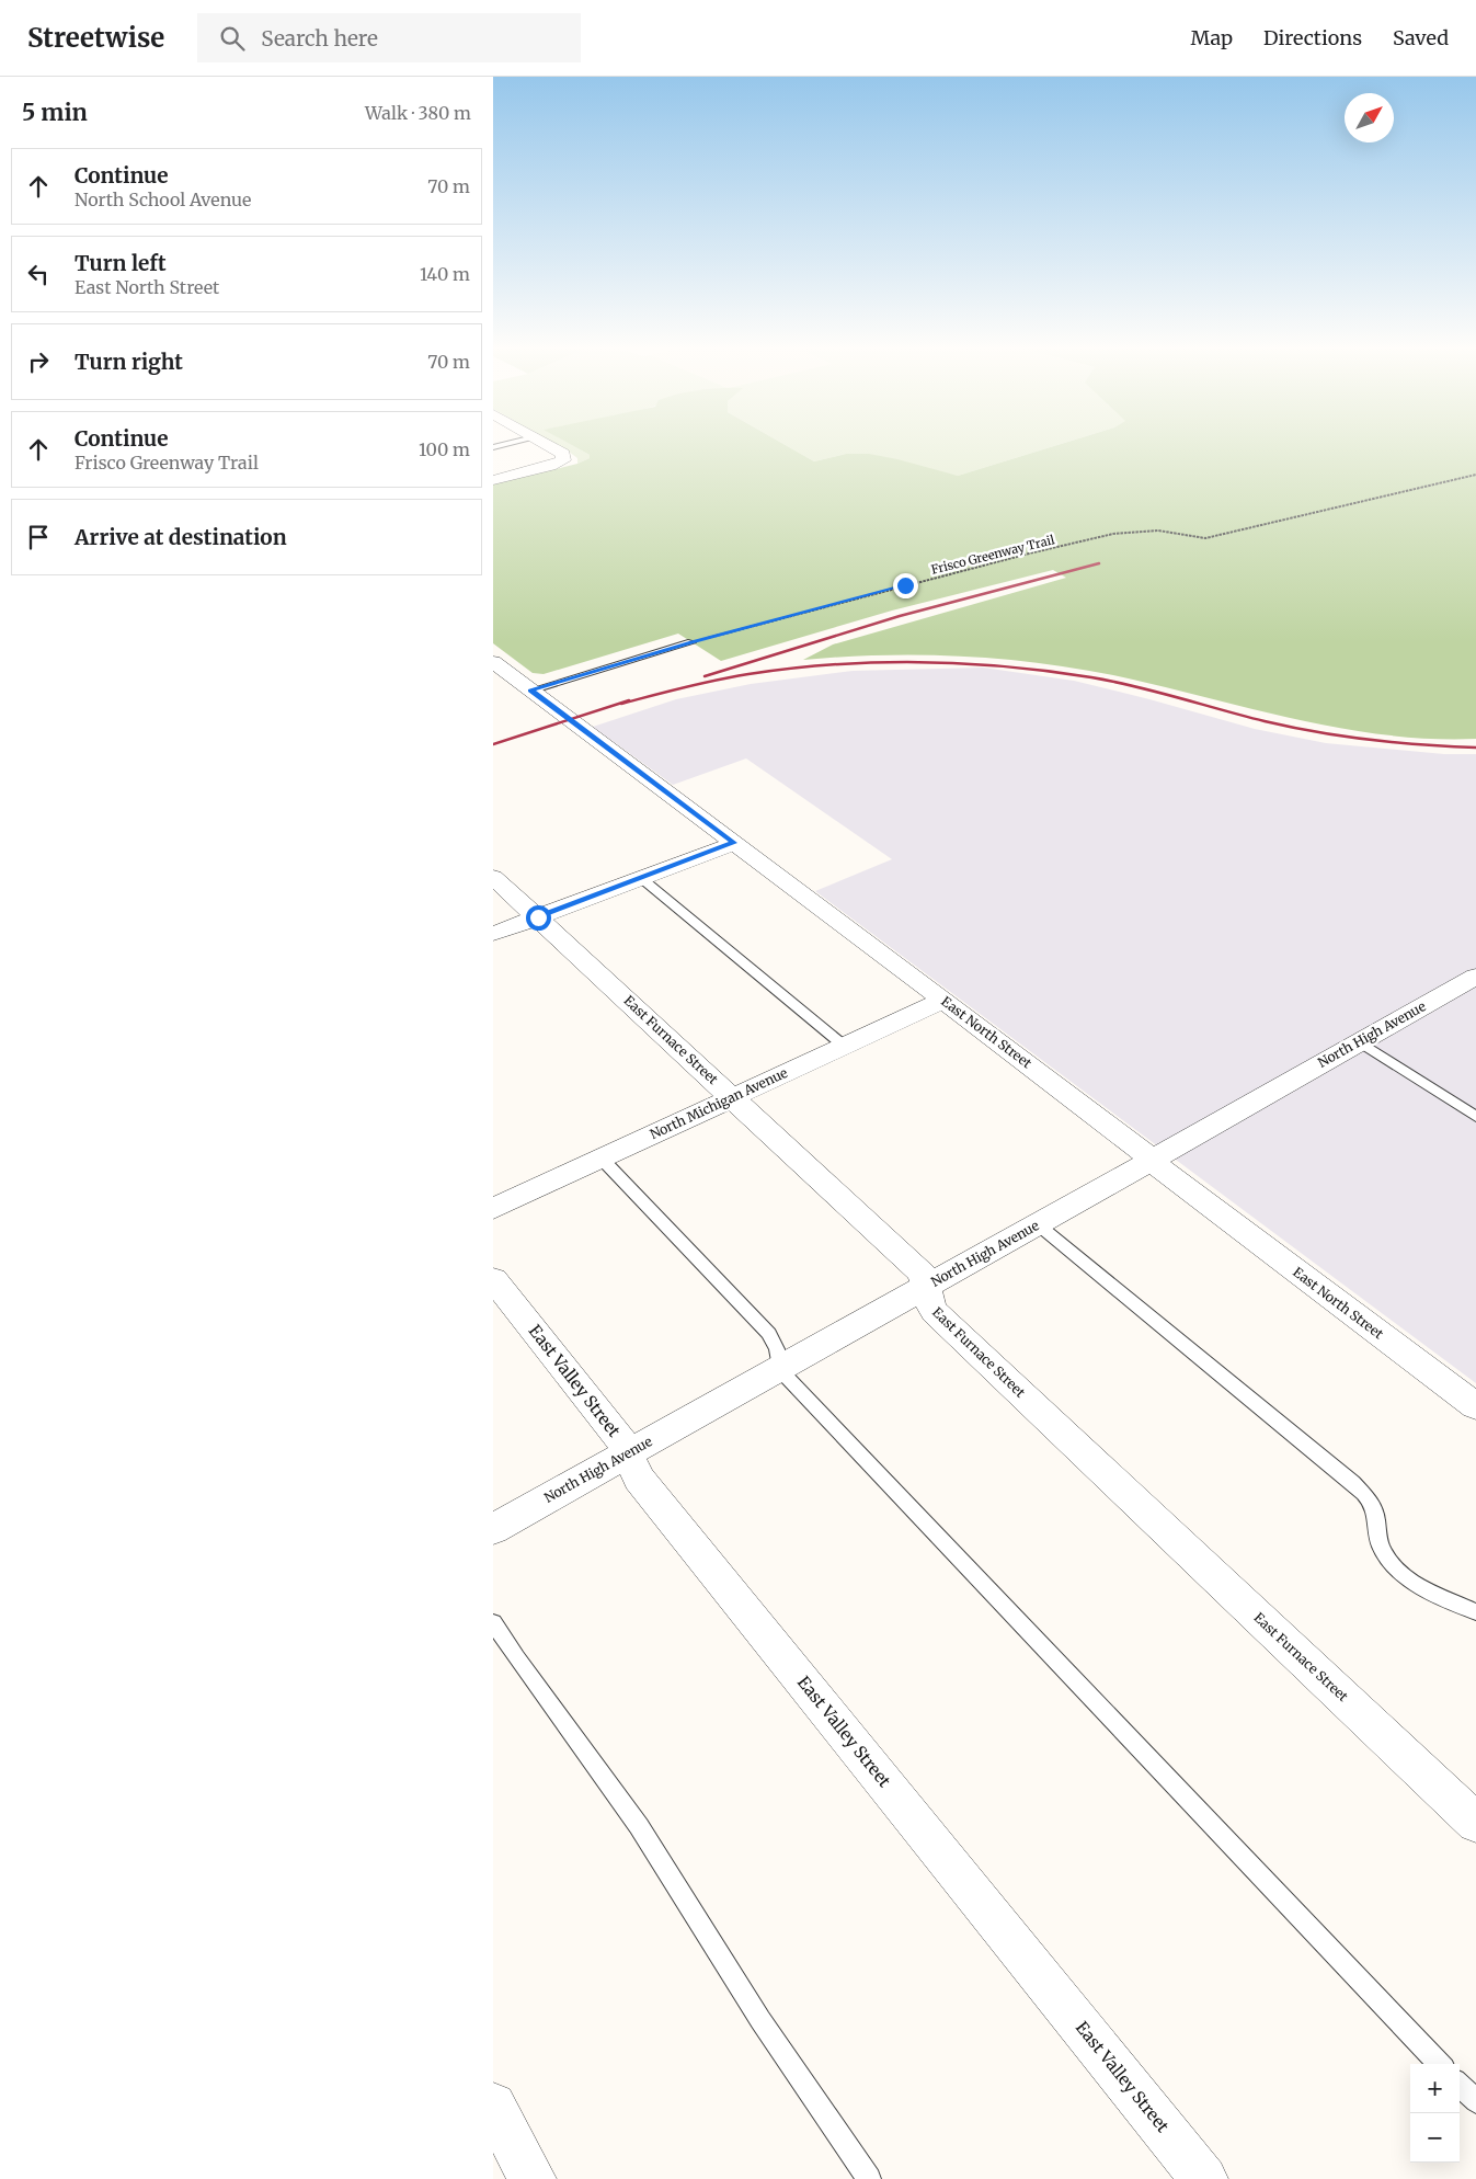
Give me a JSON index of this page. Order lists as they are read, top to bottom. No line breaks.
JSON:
{"streets":{"street":["East North Street","North High Avenue","East Furnace Street","North Michigan Avenue","East Valley Street"],"path":["Frisco Greenway Trail"]},"crossings":[["East North Street","North High Avenue"],["East North Street","North Michigan Avenue"],["North High Avenue","East Furnace Street"],["North High Avenue","East Valley Street"],["East Furnace Street","North Michigan Avenue"]],"north":"top right","page":{"header":"Streetwise","search":"Search here","nav":["Map","Directions","Saved"],"heading":["5 min","Walk · 380 m"],"list":[["Continue","North School Avenue","70 m"],["Turn left","East North Street","140 m"],["Turn right","70 m"],["Continue","Frisco Greenway Trail","100 m"],"Arrive at destination"],"map_buttons":["+","−"]}}
